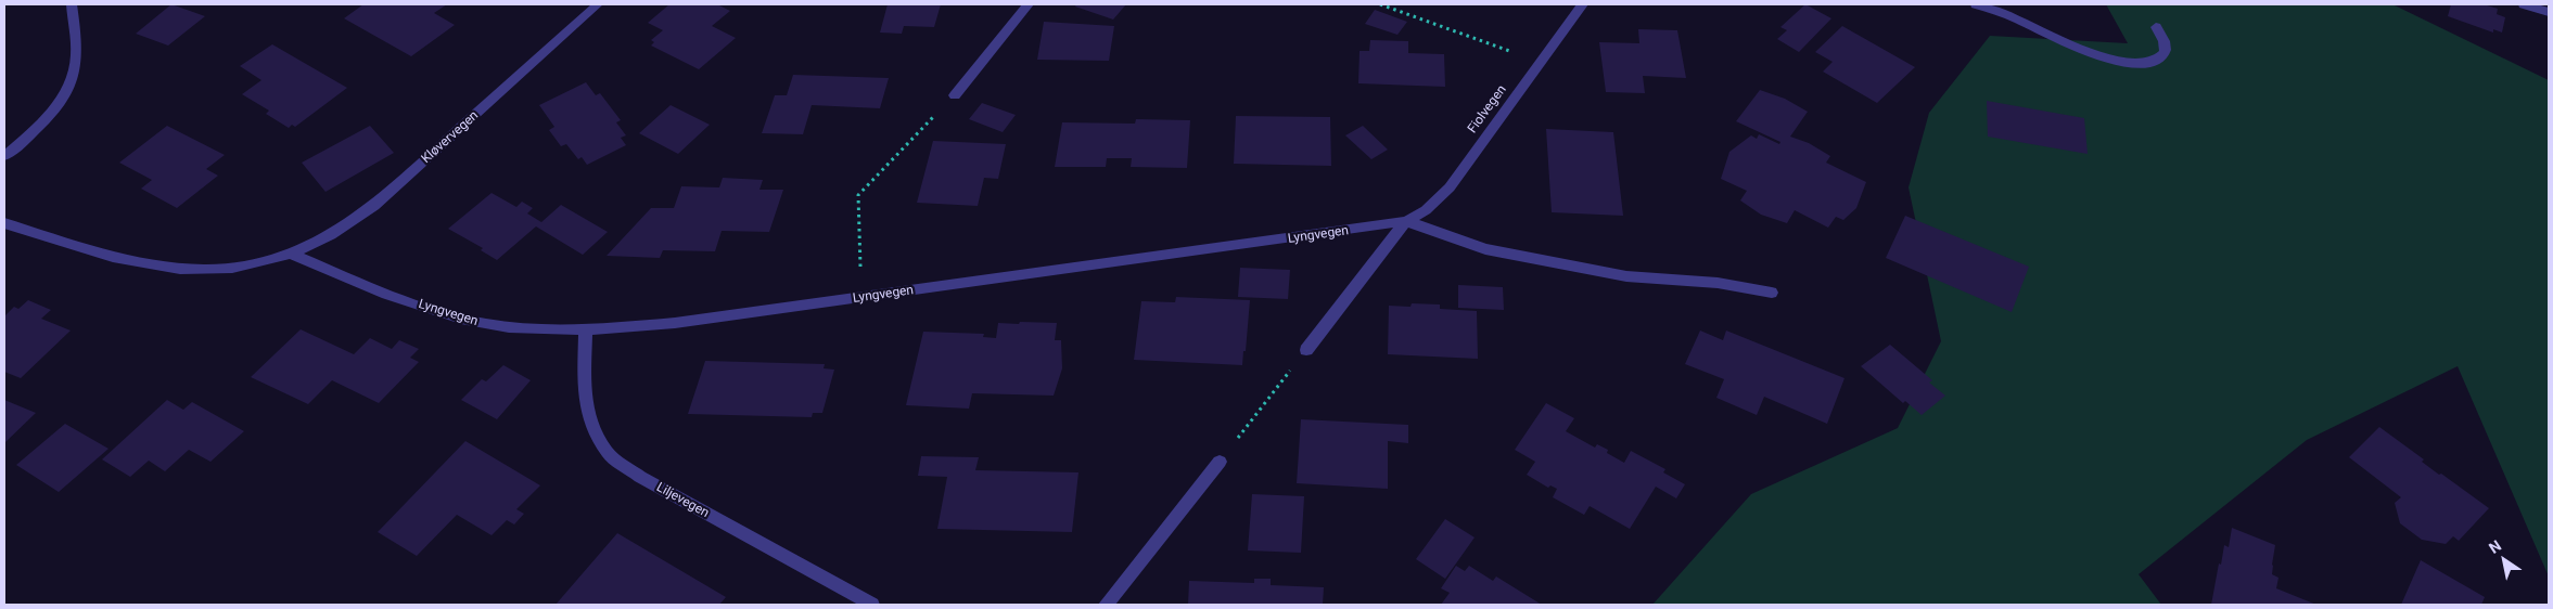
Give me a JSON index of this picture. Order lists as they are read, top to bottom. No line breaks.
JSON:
{"streets":{"street":["Fiolvegen","Kløvervegen","Lyngvegen","Liljevegen"]},"crossings":[["Fiolvegen","Lyngvegen"],["Kløvervegen","Lyngvegen"],["Lyngvegen","Liljevegen"]],"north":"top left"}
